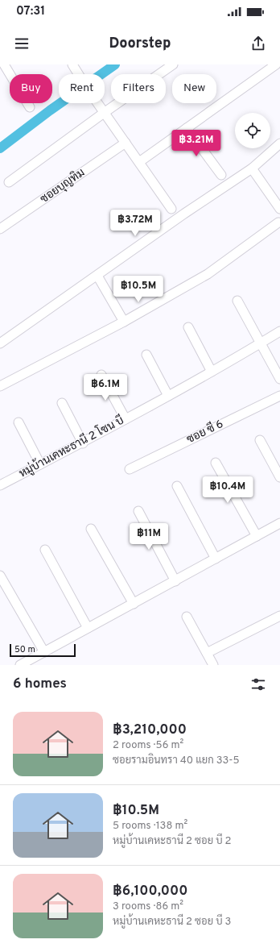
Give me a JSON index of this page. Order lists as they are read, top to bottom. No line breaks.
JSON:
{"streets":{"street":["ซอยบุญทิม","ซอย ซี 6","หมู่บ้านเคหะธานี 2 โซน บี"]},"scale_bar":"50 m","page":{"status":"07:31","header":"Doorstep","chip":["Buy","Rent","Filters","New"],"price":["฿3.21M","฿3.72M","฿10.5M","฿6.1M","฿10.4M","฿11M"],"scale":"50 m","heading":"6 homes","list":[{"name":"฿3,210,000","note":"2 rooms · 56 m² · ซอยรามอินทรา 40 แยก 33-5"},{"name":"฿10.5M","note":"5 rooms · 138 m² · หมู่บ้านเคหะธานี 2 ซอย บี 2"},{"name":"฿6,100,000","note":"3 rooms · 86 m² · หมู่บ้านเคหะธานี 2 ซอย บี 3"}]}}
